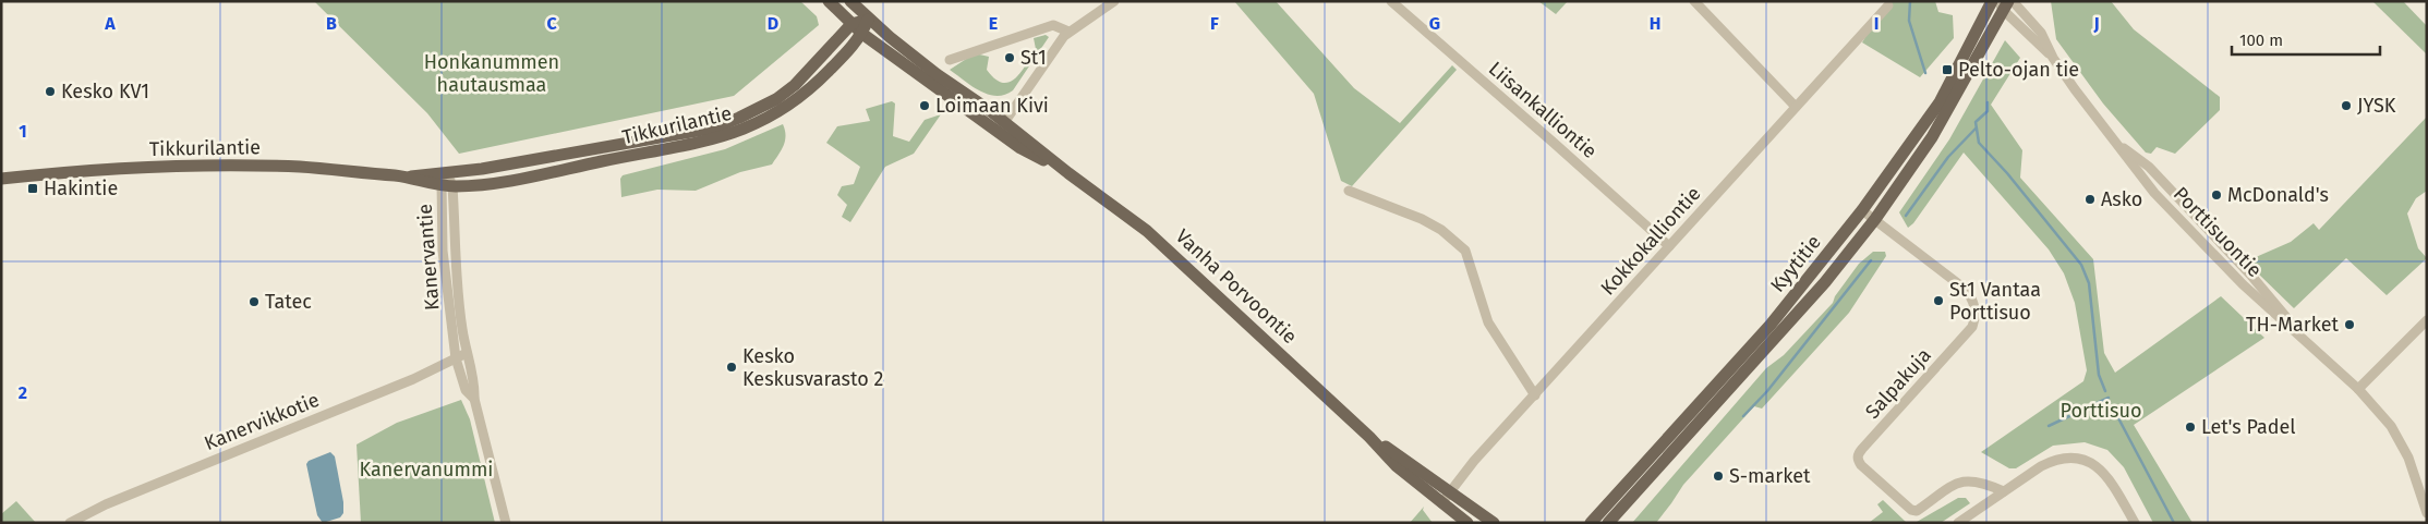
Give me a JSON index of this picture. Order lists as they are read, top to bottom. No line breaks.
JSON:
{"streets":{"main road":["Tikkurilantie","Kyytitie","Vanha Porvoontie"],"street":["Liisankalliontie","Porttisuontie","Kokkokalliontie","Kanervantie","Salpakuja","Kanervikkotie"]},"crossings":[["Liisankalliontie","Kokkokalliontie"],["Tikkurilantie","Kanervantie"],["Tikkurilantie","Vanha Porvoontie"],["Porttisuontie","Kyytitie"],["Kokkokalliontie","Vanha Porvoontie"],["Kanervantie","Kanervikkotie"],["Kyytitie","Salpakuja"]],"parks":["Honkanummen hautausmaa","Porttisuo","Kanervanummi"],"places":{"other":["St1","Kesko KV1","Loimaan Kivi","JYSK","McDonald's","Asko","St1 Vantaa Porttisuo","Tatec","TH-Market","Kesko Keskusvarasto 2","Let's Padel","S-market"],"transit":["Pelto-ojan tie","Hakintie"]},"scale_bar":"100 m","grid":{"columns":["A","B","C","D","E","F","G","H","I","J"],"rows":["1","2"]}}
